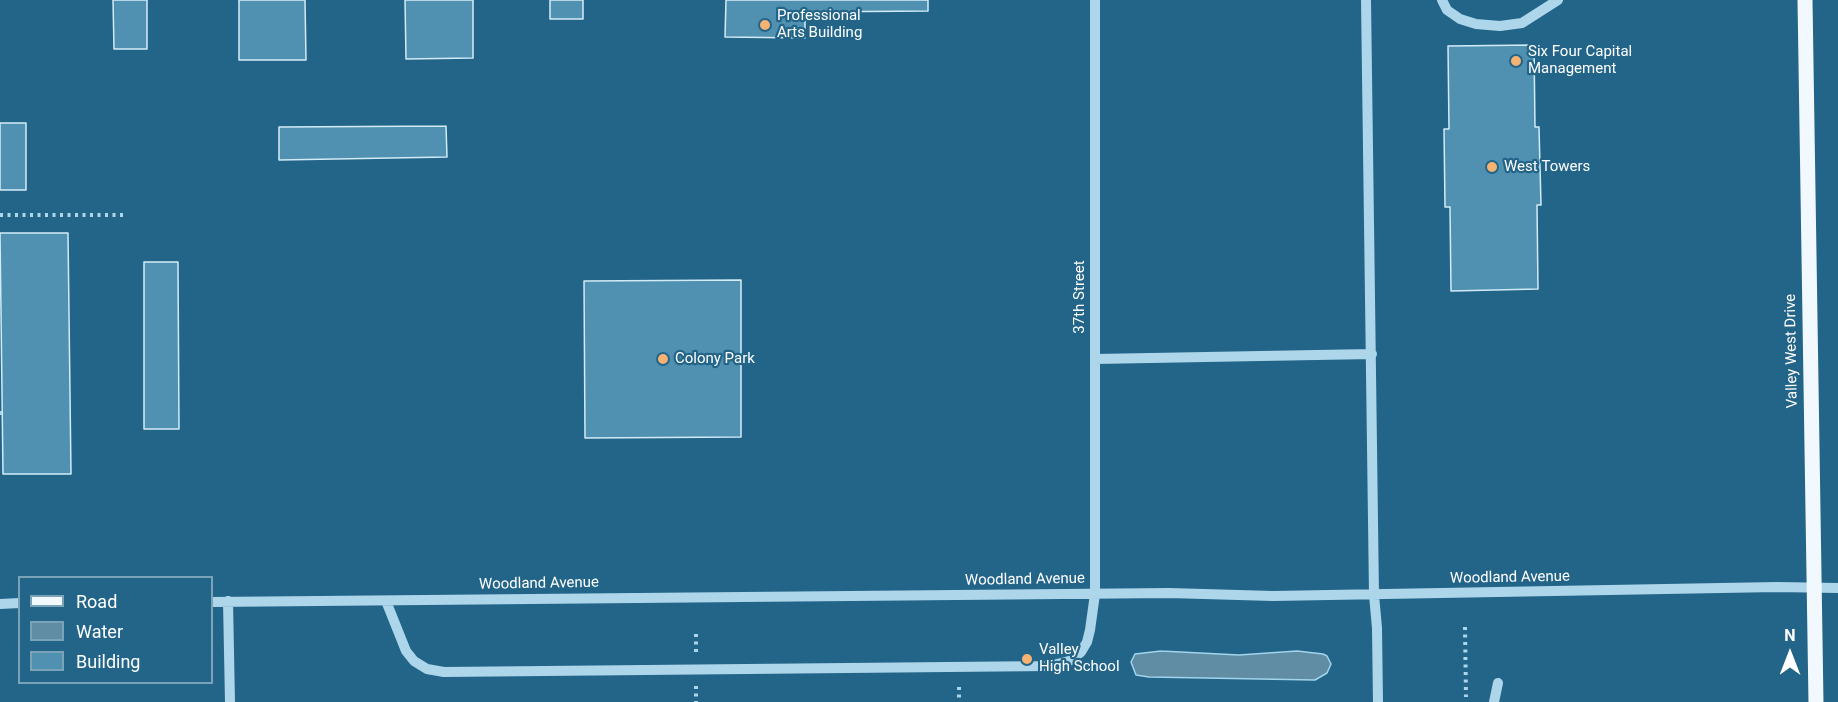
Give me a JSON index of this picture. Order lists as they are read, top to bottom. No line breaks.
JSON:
{"streets":{"main road":["Valley West Drive"],"street":["37th Street","Woodland Avenue"]},"crossings":[["37th Street","Woodland Avenue"],["Valley West Drive","Woodland Avenue"]],"places":["Professional Arts Building","Six Four Capital Management","West Towers","Colony Park","Valley High School"],"legend":["Road","Water","Building"],"north":"top"}
